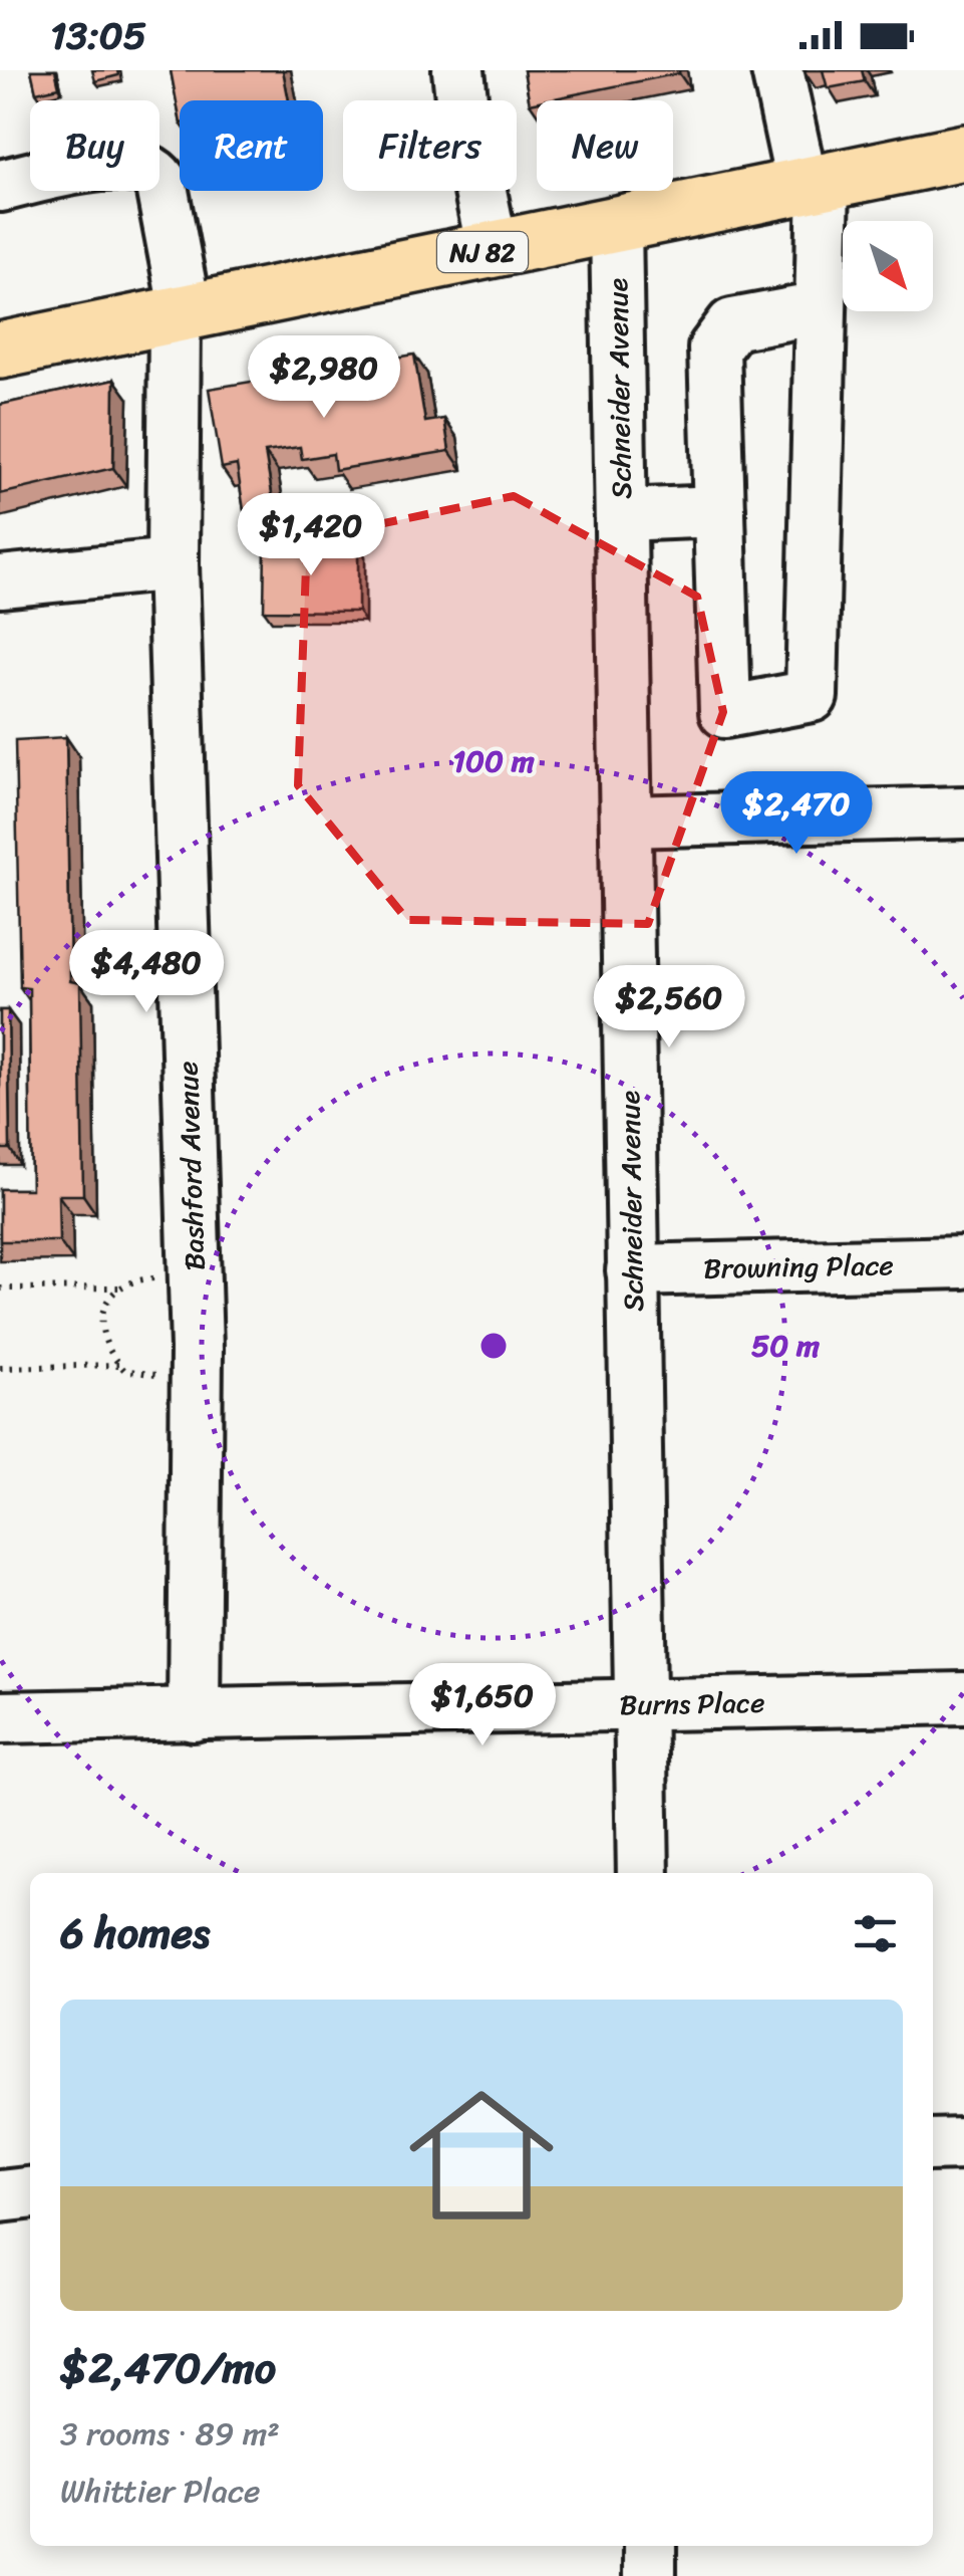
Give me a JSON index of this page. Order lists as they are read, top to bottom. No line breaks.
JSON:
{"streets":{"main road":["NJ 82"],"street":["Schneider Avenue","Bashford Avenue","Browning Place","Burns Place"]},"crossings":[["NJ 82","Schneider Avenue"],["NJ 82","Bashford Avenue"],["Schneider Avenue","Browning Place"],["Schneider Avenue","Burns Place"],["Bashford Avenue","Burns Place"]],"north":"bottom right","page":{"status":"13:05","chip":["Buy","Rent","Filters","New"],"price":["$2,980","$1,420","$2,470","$4,480","$2,560","$1,650"],"heading":"6 homes","list":[{"name":"$2,470/mo","note":"3 rooms · 89 m² · Whittier Place"}]},"rings":["100 m","50 m"]}
